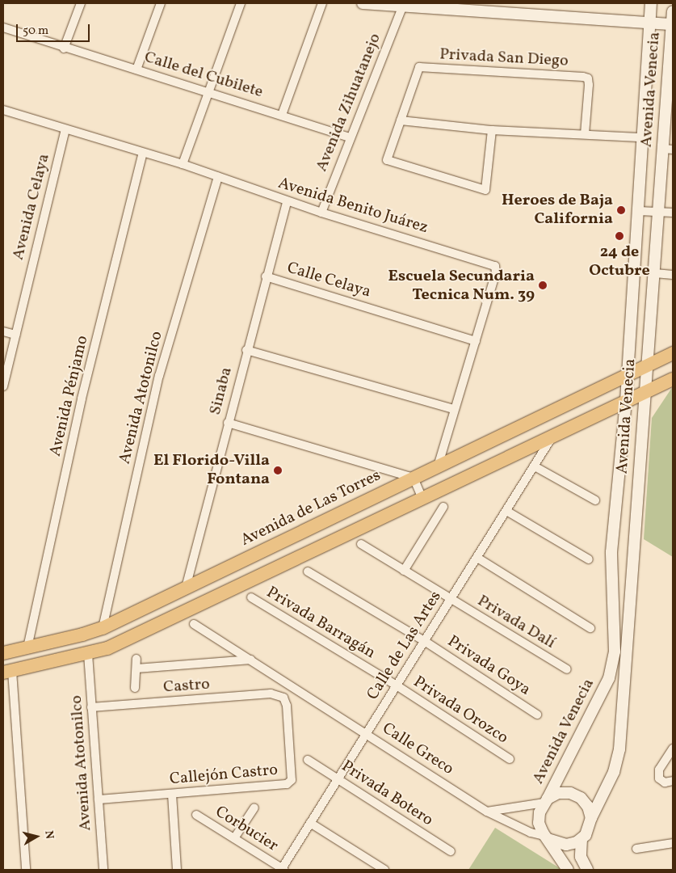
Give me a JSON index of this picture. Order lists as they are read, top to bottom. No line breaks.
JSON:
{"streets":{"main road":["Avenida Venecia","Avenida de Las Torres"],"street":["Privada San Diego","Calle del Cubilete","Avenida Zihuatanejo","Avenida Benito Juárez","Avenida Celaya","Calle Celaya","Sinaba","Avenida Pénjamo","Avenida Atotonilco","Privada Dalí","Privada Barragán","Calle de Las Artes","Privada Goya","Castro","Privada Orozco","Calle Greco","Callejón Castro","Privada Botero","Corbucier"]},"crossings":[["Calle del Cubilete","Avenida Zihuatanejo"],["Avenida Venecia","Avenida de Las Torres"],["Avenida Venecia","Calle Greco"],["Avenida Zihuatanejo","Avenida Benito Juárez"],["Avenida Benito Juárez","Avenida Celaya"],["Avenida Benito Juárez","Calle Celaya"],["Avenida Benito Juárez","Sinaba"],["Avenida Benito Juárez","Avenida Pénjamo"],["Avenida Benito Juárez","Avenida Atotonilco"],["Avenida Benito Juárez","Avenida de Las Torres"],["Calle Celaya","Sinaba"],["Sinaba","Avenida de Las Torres"],["Avenida Pénjamo","Avenida de Las Torres"],["Avenida Atotonilco","Avenida de Las Torres"],["Avenida Atotonilco","Castro"],["Avenida Atotonilco","Callejón Castro"],["Privada Dalí","Calle de Las Artes"],["Privada Barragán","Calle de Las Artes"],["Privada Barragán","Privada Orozco"],["Calle de Las Artes","Privada Goya"],["Calle de Las Artes","Privada Orozco"],["Calle de Las Artes","Calle Greco"],["Calle de Las Artes","Privada Botero"],["Calle de Las Artes","Corbucier"],["Castro","Callejón Castro"]],"places":["Heroes de Baja California","24 de Octubre","Escuela Secundaria Tecnica Num. 39","El Florido-Villa Fontana"],"scale_bar":"50 m","north":"right"}
